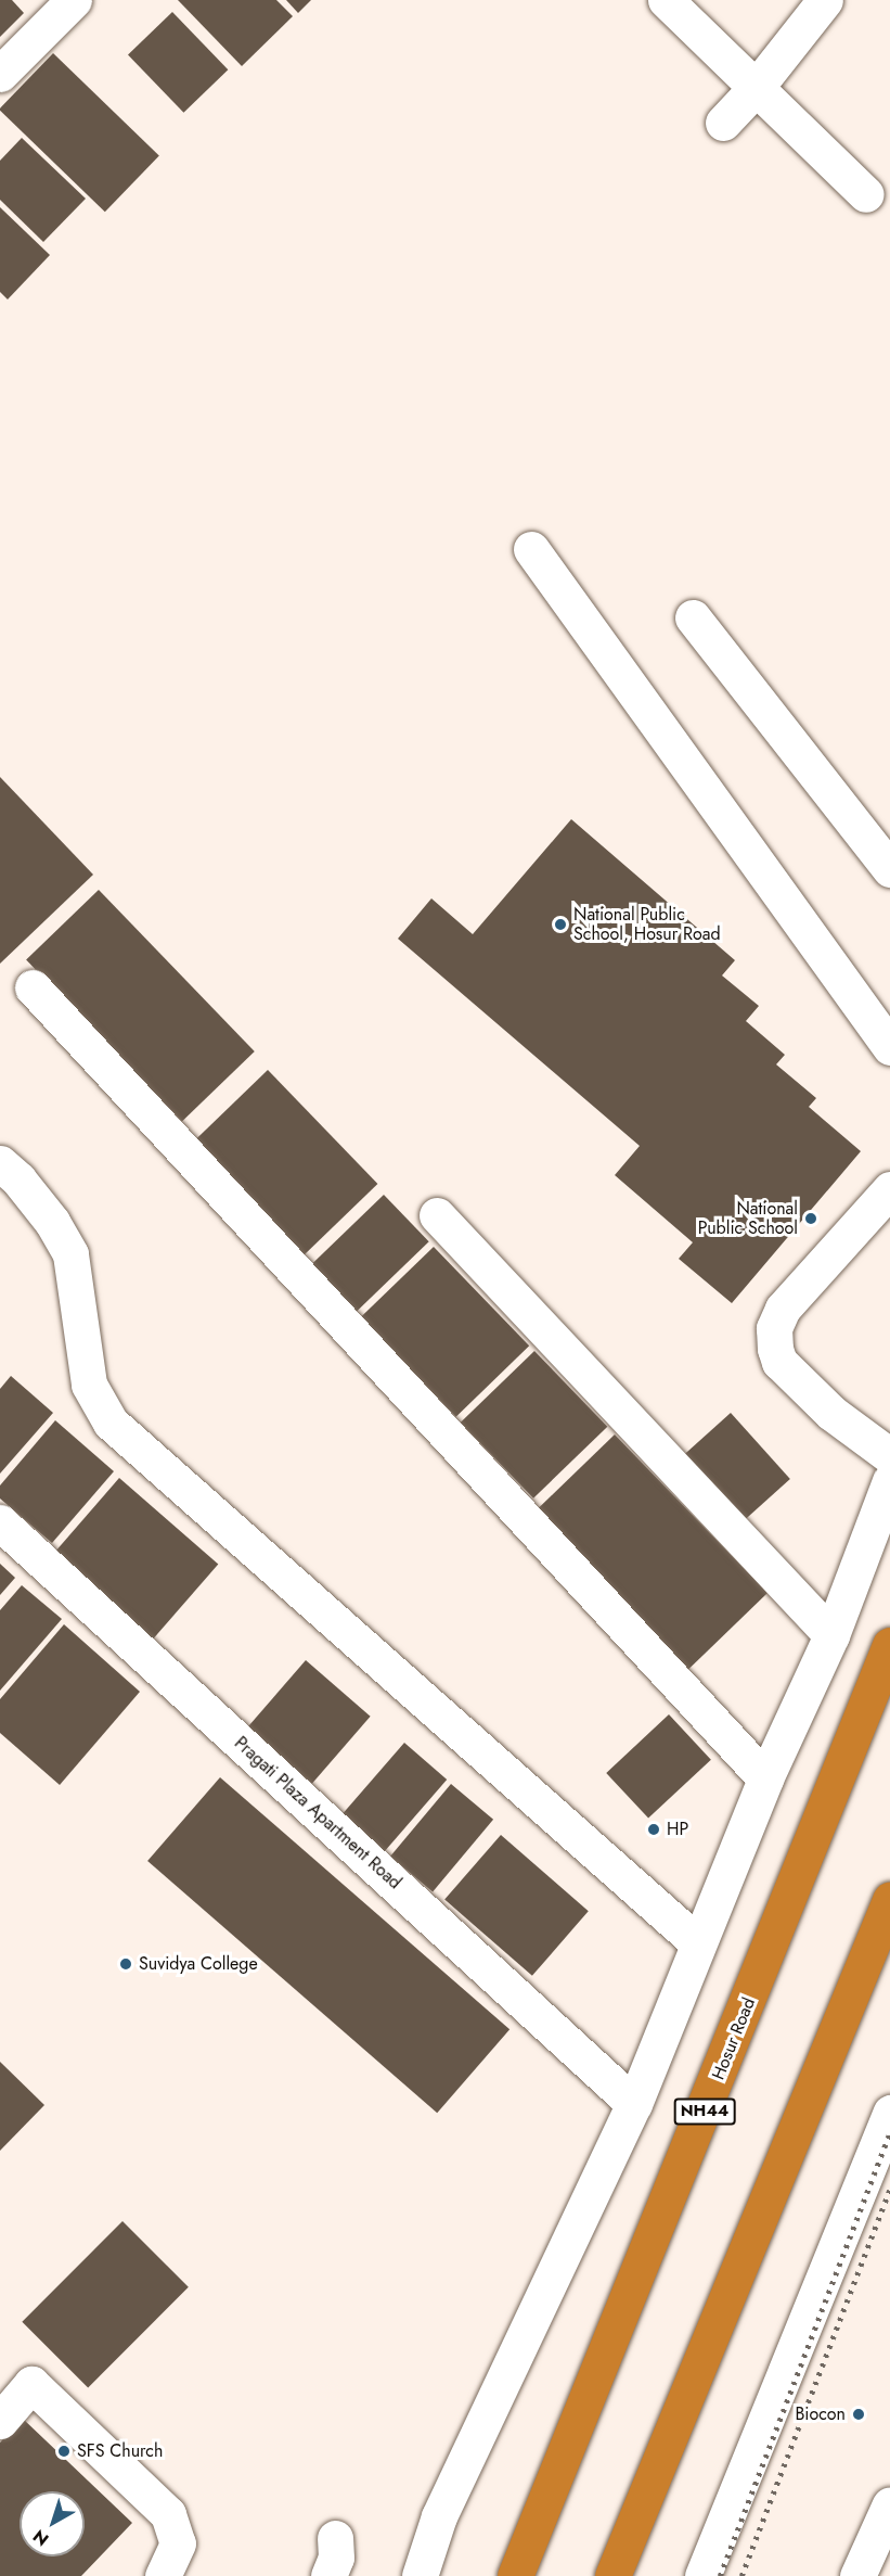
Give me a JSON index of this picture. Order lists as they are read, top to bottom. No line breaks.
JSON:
{"streets":{"highway":["Hosur Road","NH44"],"street":["Pragati Plaza Apartment Road"]},"places":["National Public School, Hosur Road","National Public School","HP","Suvidya College","Biocon","SFS Church"],"north":"bottom left"}
